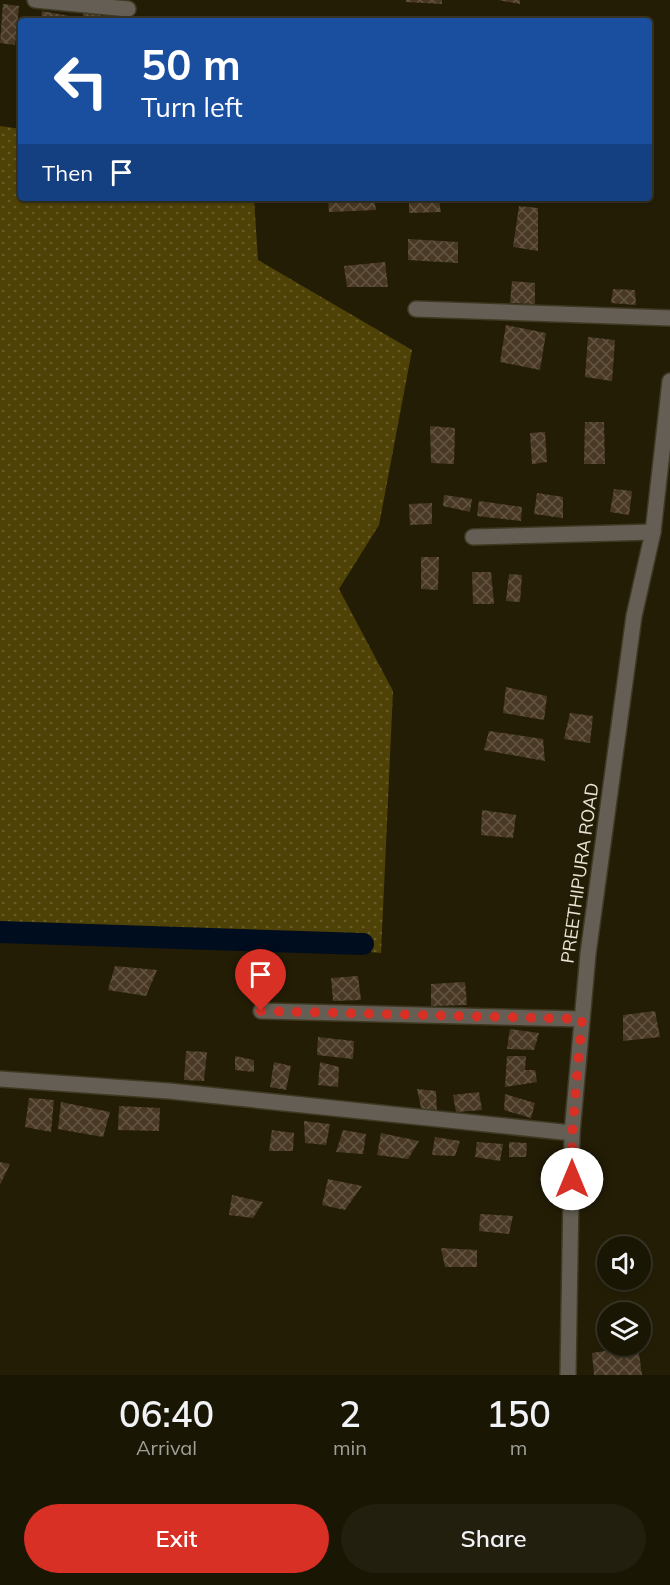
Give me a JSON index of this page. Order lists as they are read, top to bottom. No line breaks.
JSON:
{"streets":{"street":["PREETHIPURA ROAD"]},"page":{"turn":["50 m","Turn left"],"then":"Then","eta":["06:40","Arrival","2","min","150","m"],"buttons":["Exit","Share"]}}
